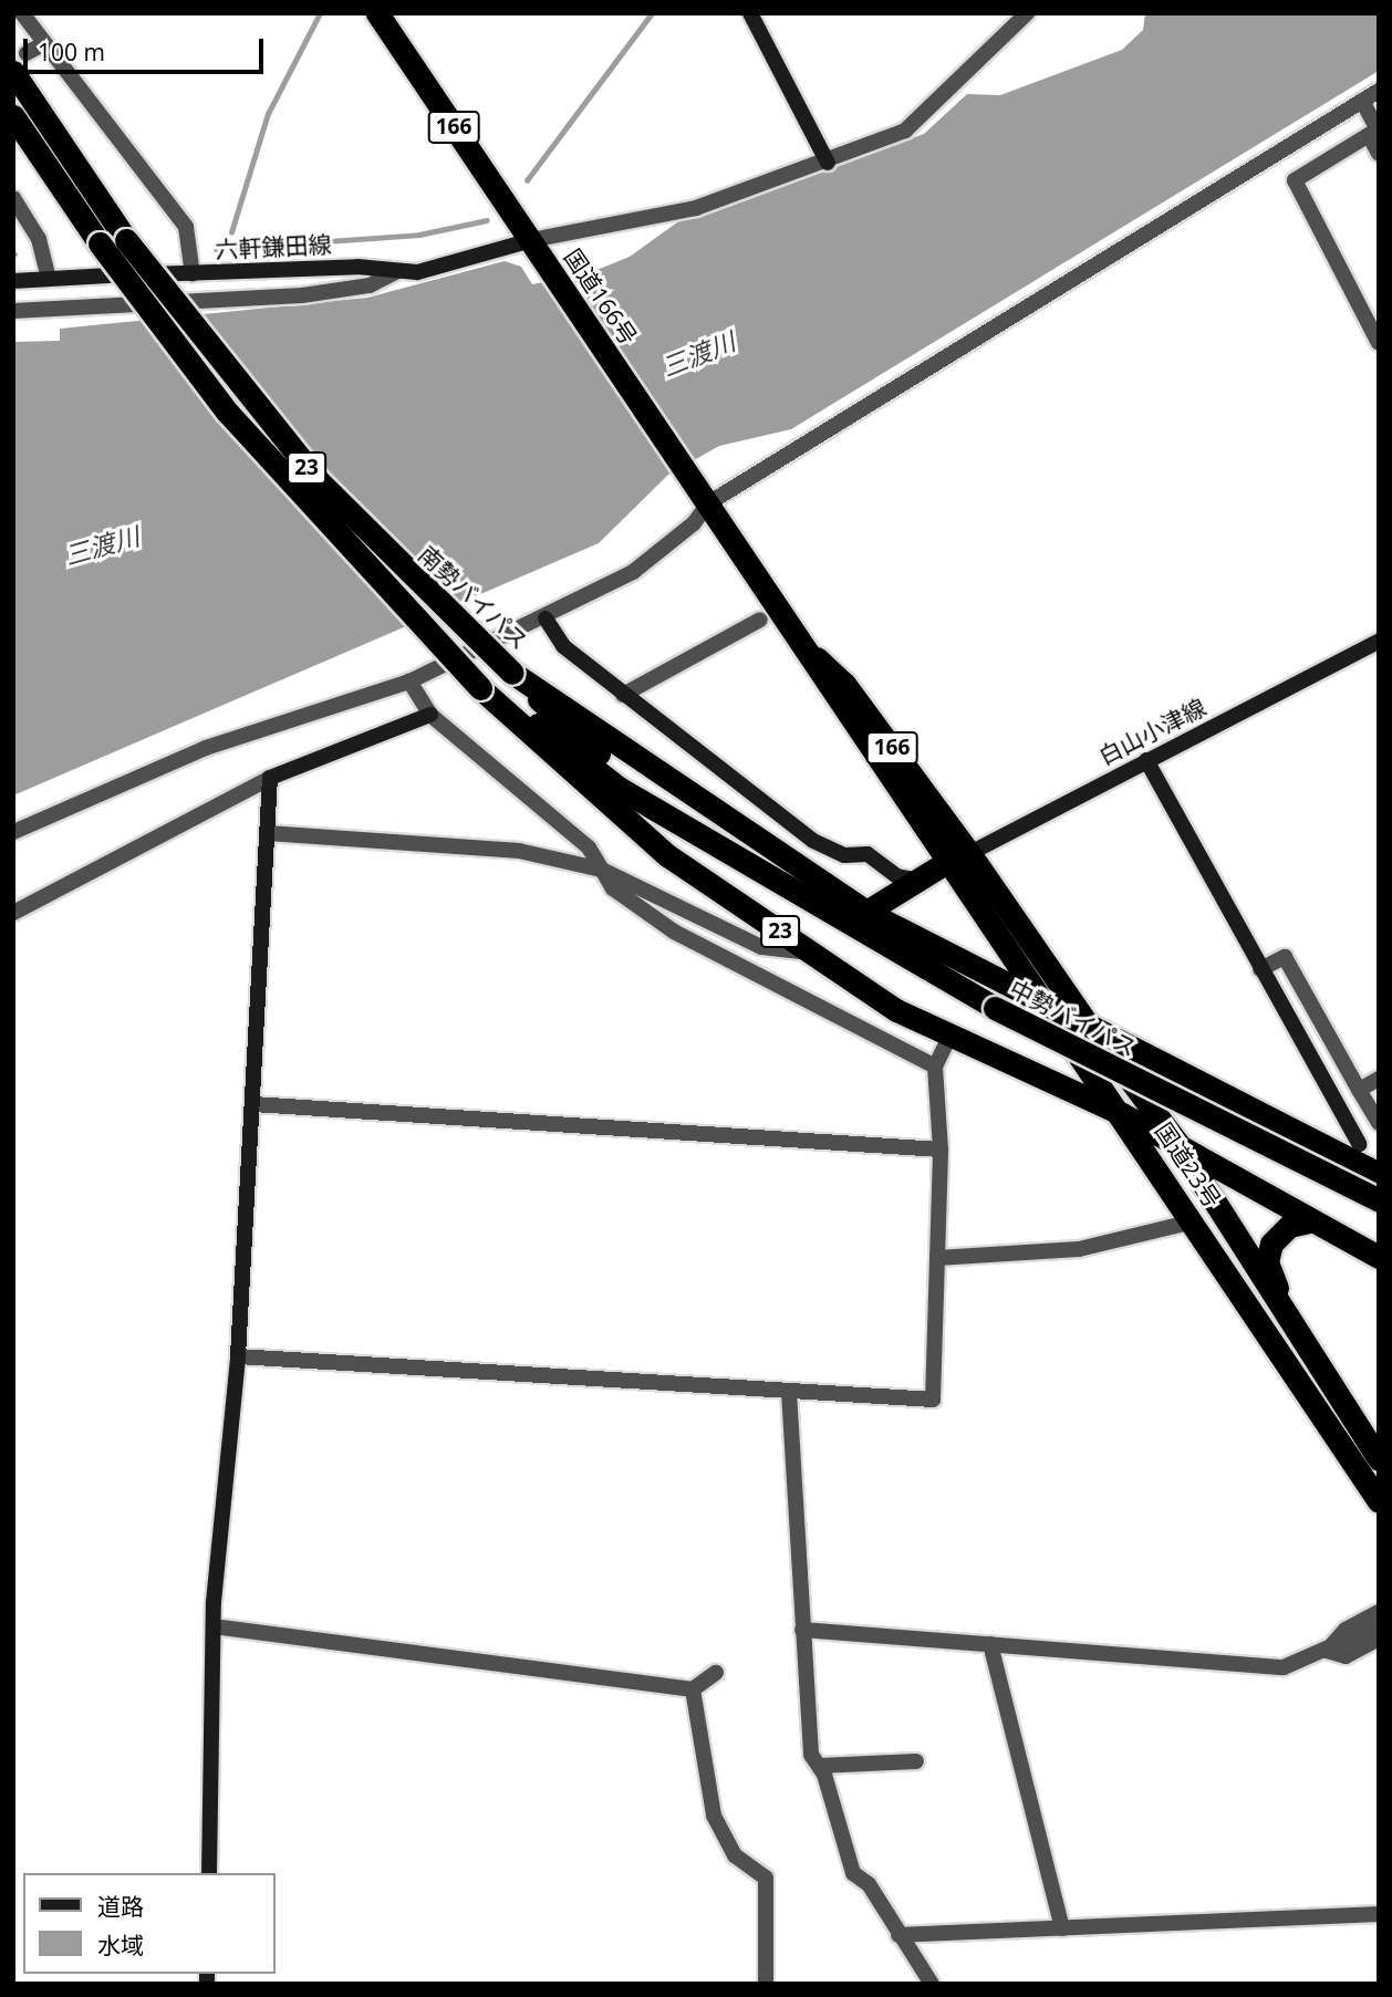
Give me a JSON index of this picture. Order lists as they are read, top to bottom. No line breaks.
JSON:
{"streets":{"highway":["166","国道166号","23","南勢バイパス","中勢バイパス","国道23号"],"street":["六軒鎌田線","白山小津線"]},"crossings":[["六軒鎌田線","国道166号"],["国道166号","白山小津線"],["国道166号","国道23号"],["23","南勢バイパス"],["23","中勢バイパス"],["23","国道23号"],["南勢バイパス","中勢バイパス"],["南勢バイパス","国道23号"],["白山小津線","国道23号"]],"water":["三渡川"],"legend":["道路","水域"],"scale_bar":"100 m"}
